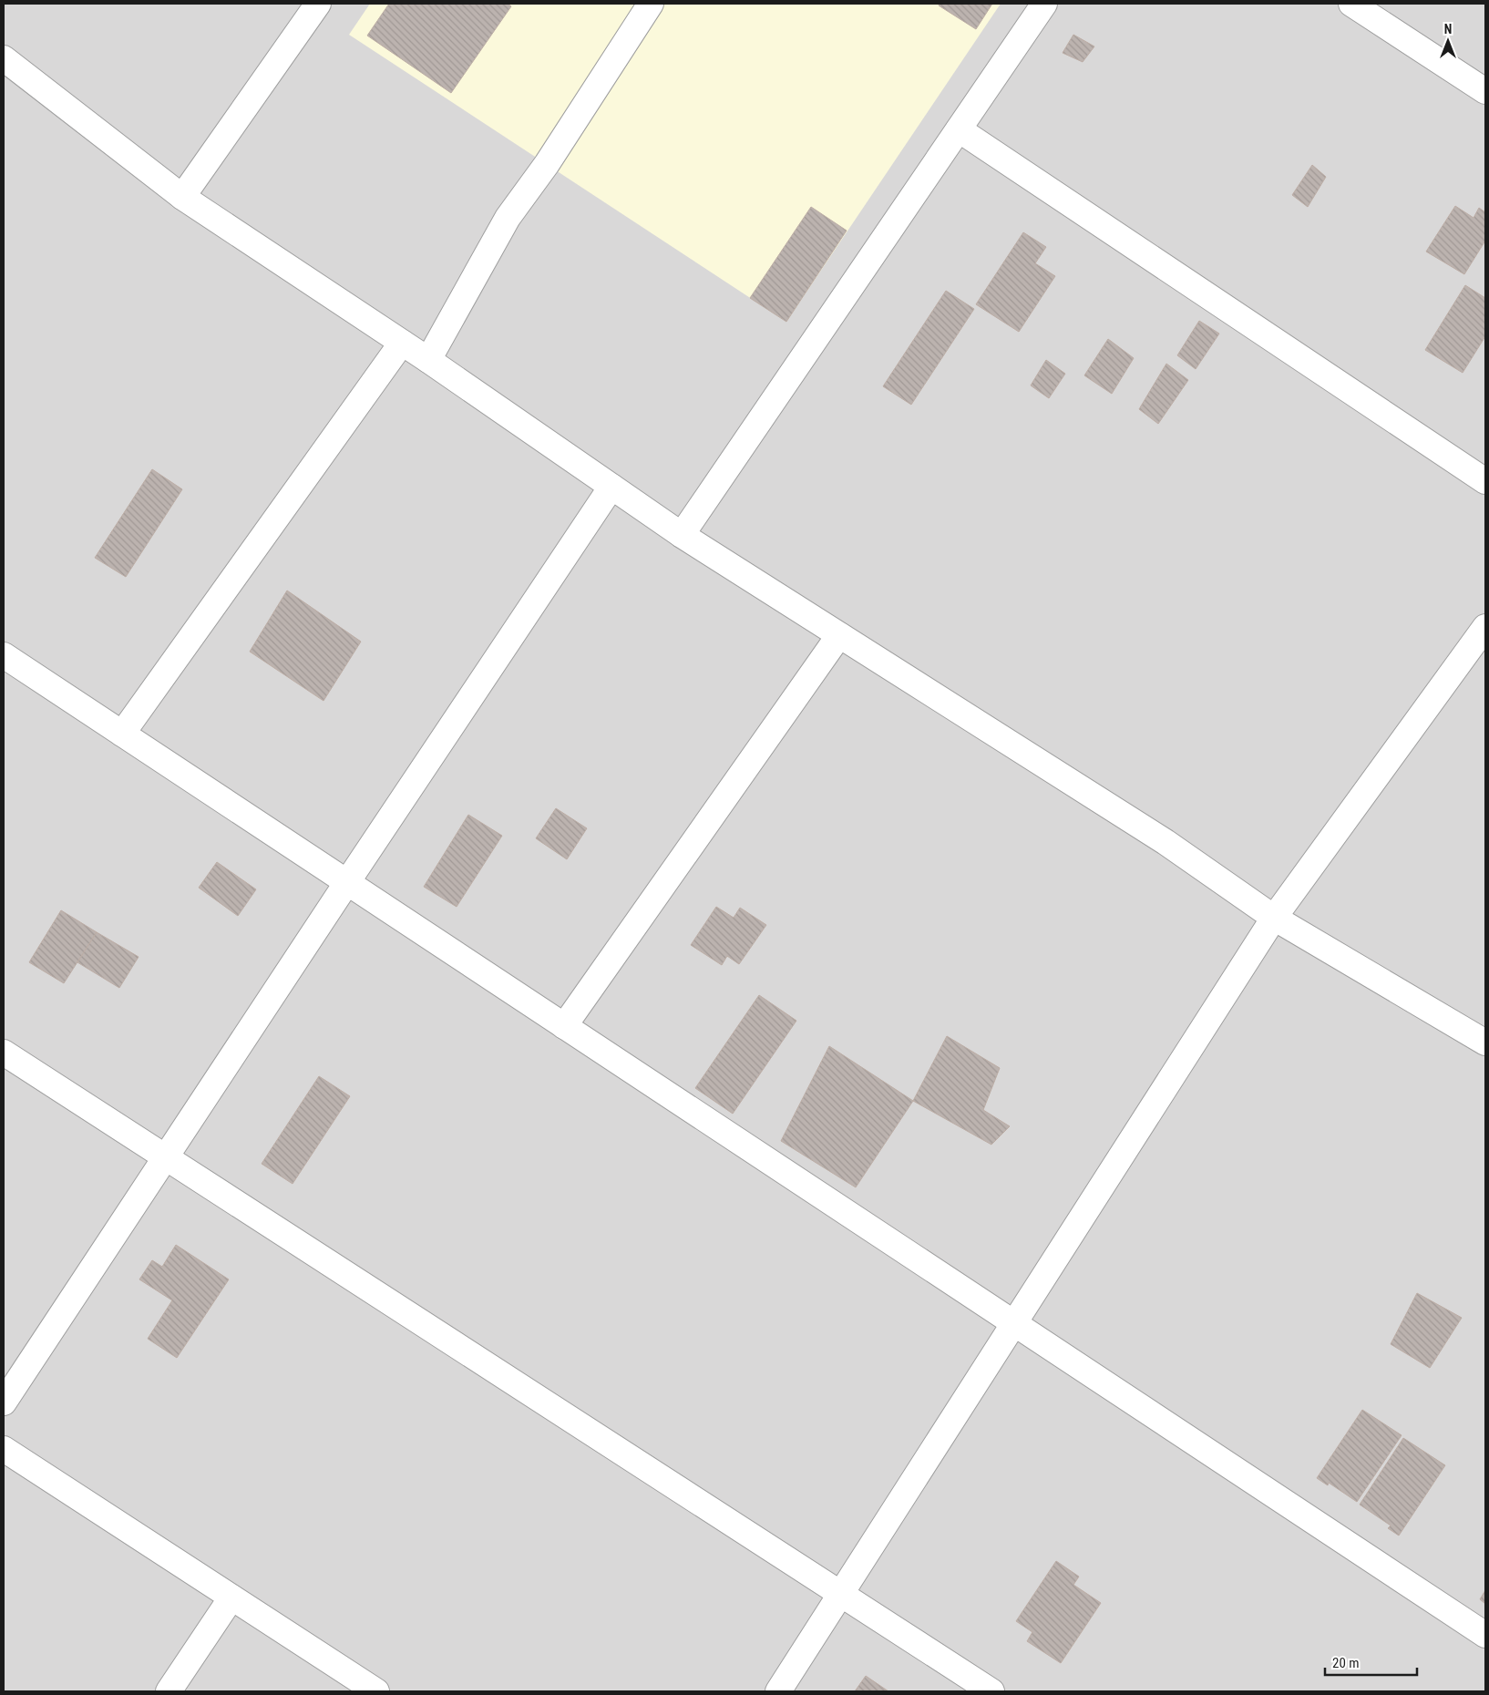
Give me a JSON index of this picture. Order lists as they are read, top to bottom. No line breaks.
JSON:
{"scale_bar":"20 m","north":"top"}
